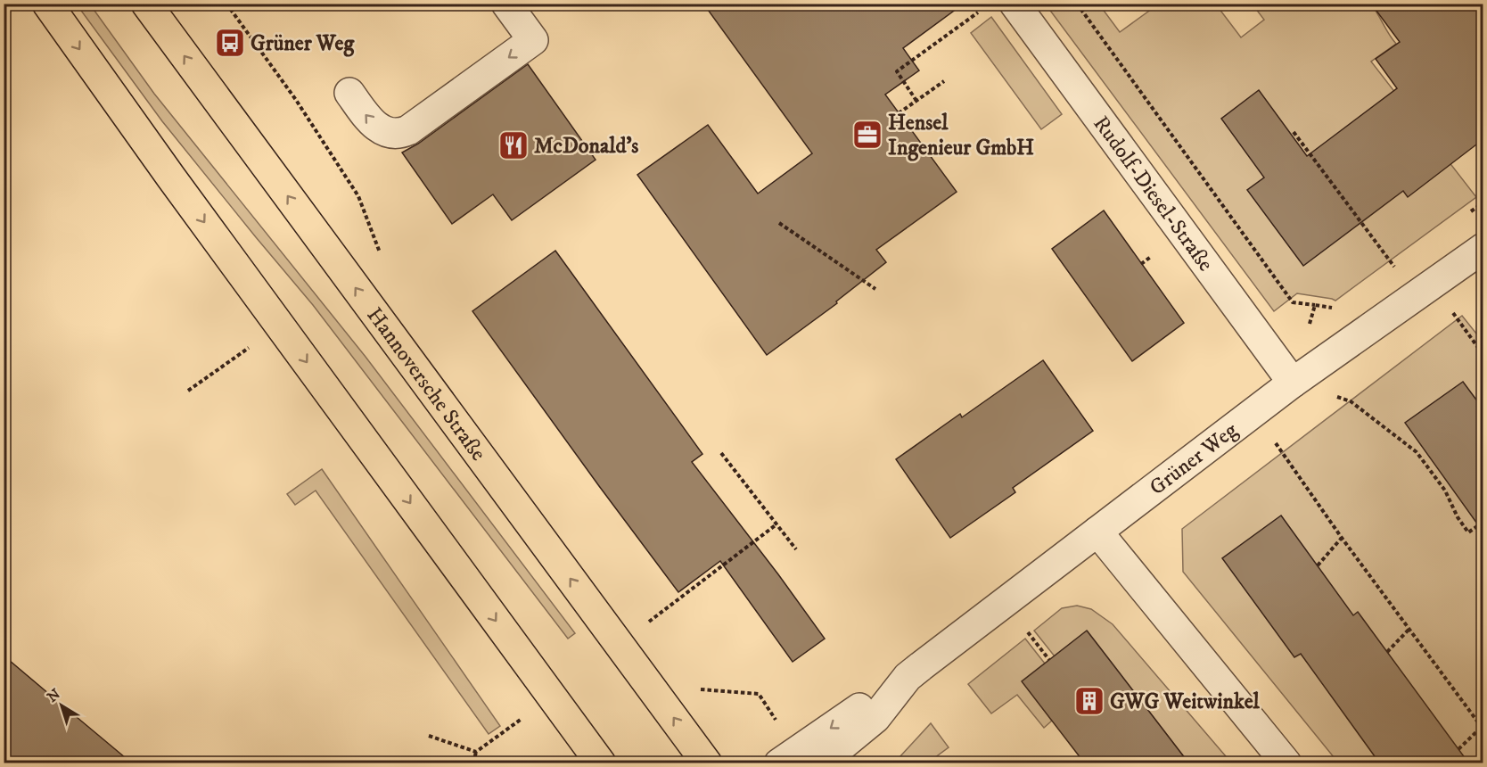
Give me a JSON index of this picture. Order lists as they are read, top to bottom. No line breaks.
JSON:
{"streets":{"main road":["Hannoversche Straße"],"street":["Rudolf-Diesel-Straße","Grüner Weg"]},"crossings":[["Rudolf-Diesel-Straße","Grüner Weg"]],"places":{"bus stop":["Grüner Weg"],"office":["Hensel Ingenieur GmbH"],"restaurant":["McDonald's"],"building":["GWG Weitwinkel"]},"north":"top left"}
